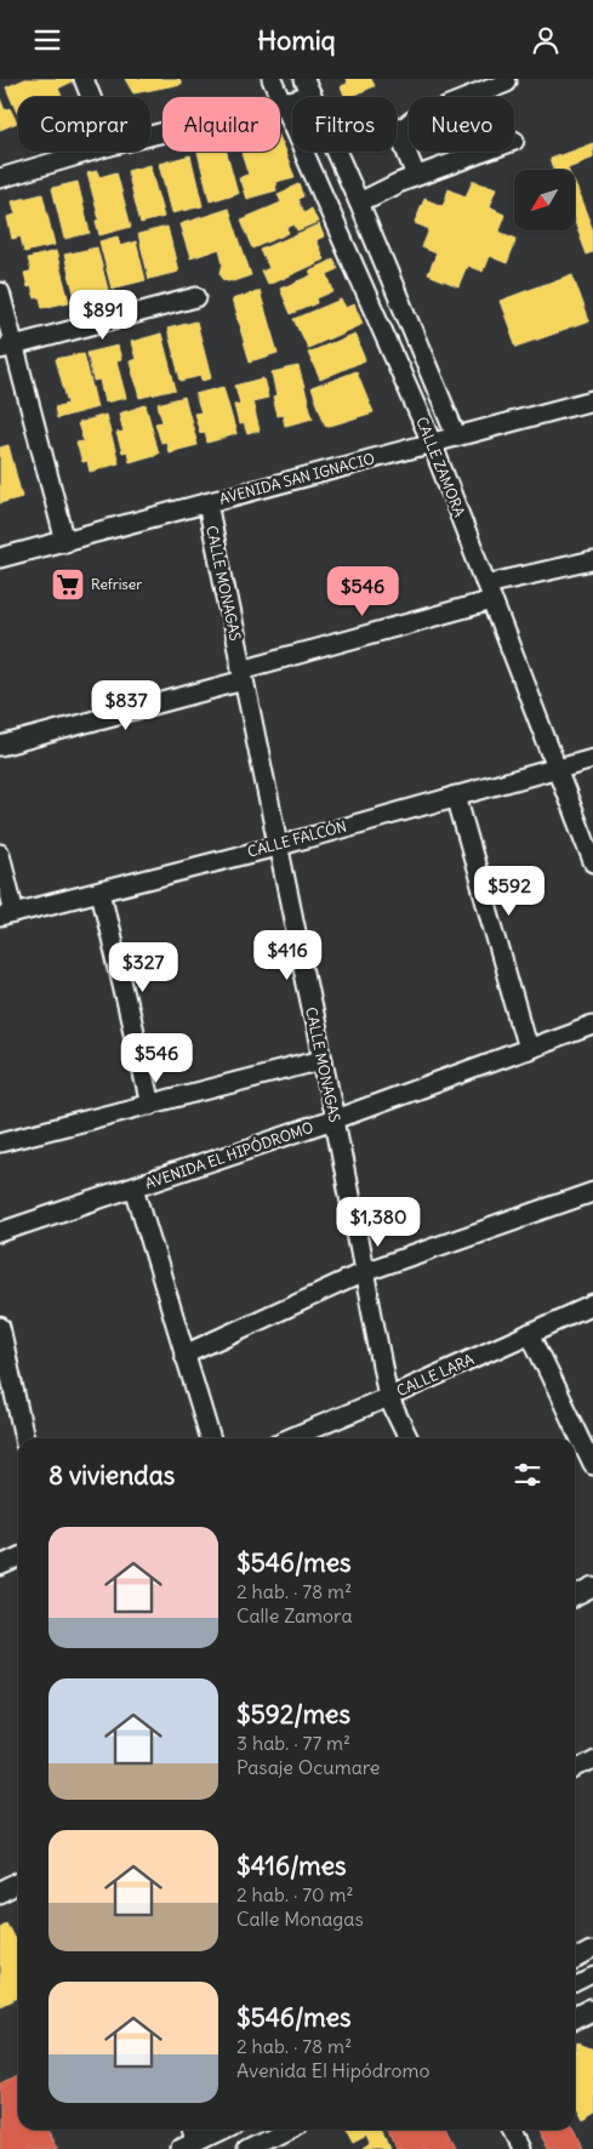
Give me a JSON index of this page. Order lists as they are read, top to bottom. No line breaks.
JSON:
{"streets":{"street":["CALLE ZAMORA","AVENIDA SAN IGNACIO","CALLE MONAGAS","CALLE FALCÓN","AVENIDA EL HIPÓDROMO","CALLE LARA"]},"crossings":[["CALLE ZAMORA","AVENIDA SAN IGNACIO"],["CALLE ZAMORA","CALLE FALCÓN"],["AVENIDA SAN IGNACIO","CALLE MONAGAS"],["CALLE MONAGAS","CALLE FALCÓN"],["CALLE MONAGAS","AVENIDA EL HIPÓDROMO"],["CALLE MONAGAS","CALLE LARA"]],"places":{"supermarket":["Refriser"]},"north":"bottom left","page":{"header":"Homiq","chip":["Comprar","Alquilar","Filtros","Nuevo"],"price":["$891","$546","$837","$592","$416","$327","$546","$1,380"],"heading":"8 viviendas","list":[{"name":"$546/mes","note":"2 hab. · 78 m² · Calle Zamora"},{"name":"$592/mes","note":"3 hab. · 77 m² · Pasaje Ocumare"},{"name":"$416/mes","note":"2 hab. · 70 m² · Calle Monagas"},{"name":"$546/mes","note":"2 hab. · 78 m² · Avenida El Hipódromo"}]}}
